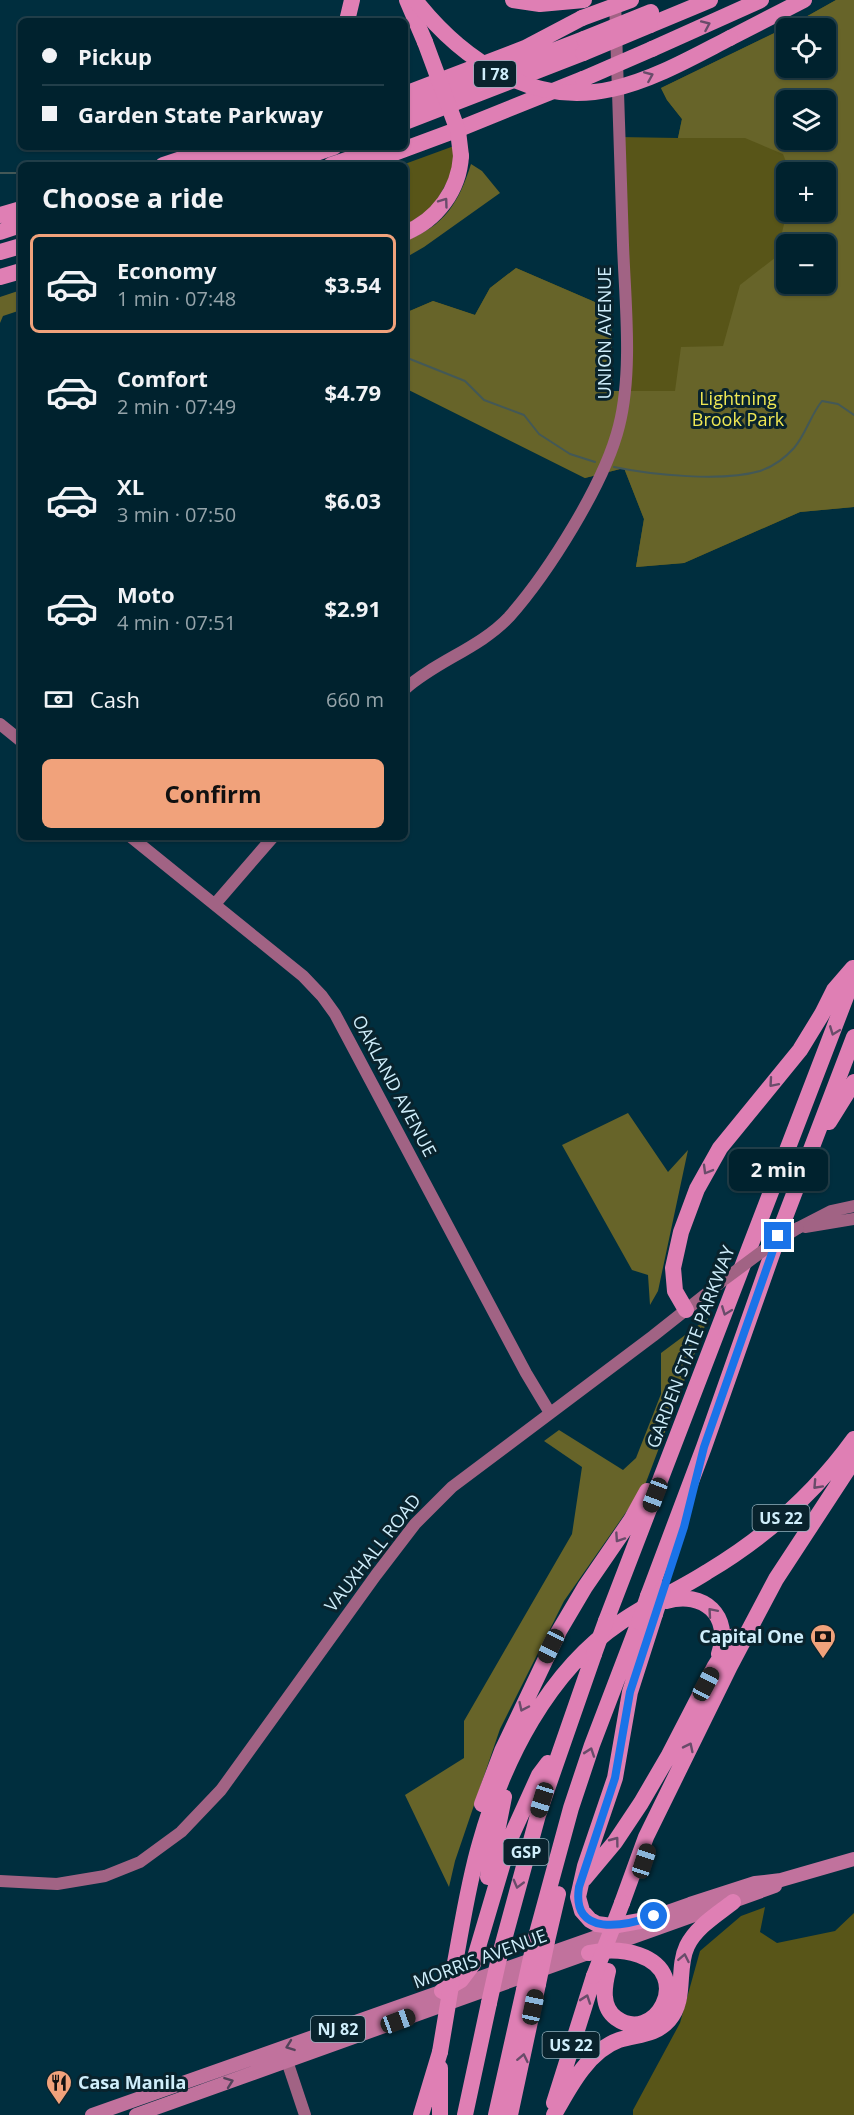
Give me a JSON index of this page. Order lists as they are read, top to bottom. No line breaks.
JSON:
{"streets":{"highway":["I 78","GARDEN STATE PARKWAY","US 22","GSP"],"main road":["MORRIS AVENUE","NJ 82"],"street":["UNION AVENUE","OAKLAND AVENUE","VAUXHALL ROAD"]},"crossings":[["OAKLAND AVENUE","VAUXHALL ROAD"],["GARDEN STATE PARKWAY","US 22"]],"parks":["Lightning Brook Park"],"places":{"bank":["Capital One"],"restaurant":["Casa Manila"]},"page":{"map_buttons":["+","−"],"banner":["Pickup","Garden State Parkway"],"heading":"Choose a ride","list":[{"name":"Economy","note":"1 min · 07:48","value":"$3.54"},{"name":"Comfort","note":"2 min · 07:49","value":"$4.79"},{"name":"XL","note":"3 min · 07:50","value":"$6.03"},{"name":"Moto","note":"4 min · 07:51","value":"$2.91"}],"pay":["Cash","660 m"],"buttons":"Confirm","bubble":"2 min"}}
